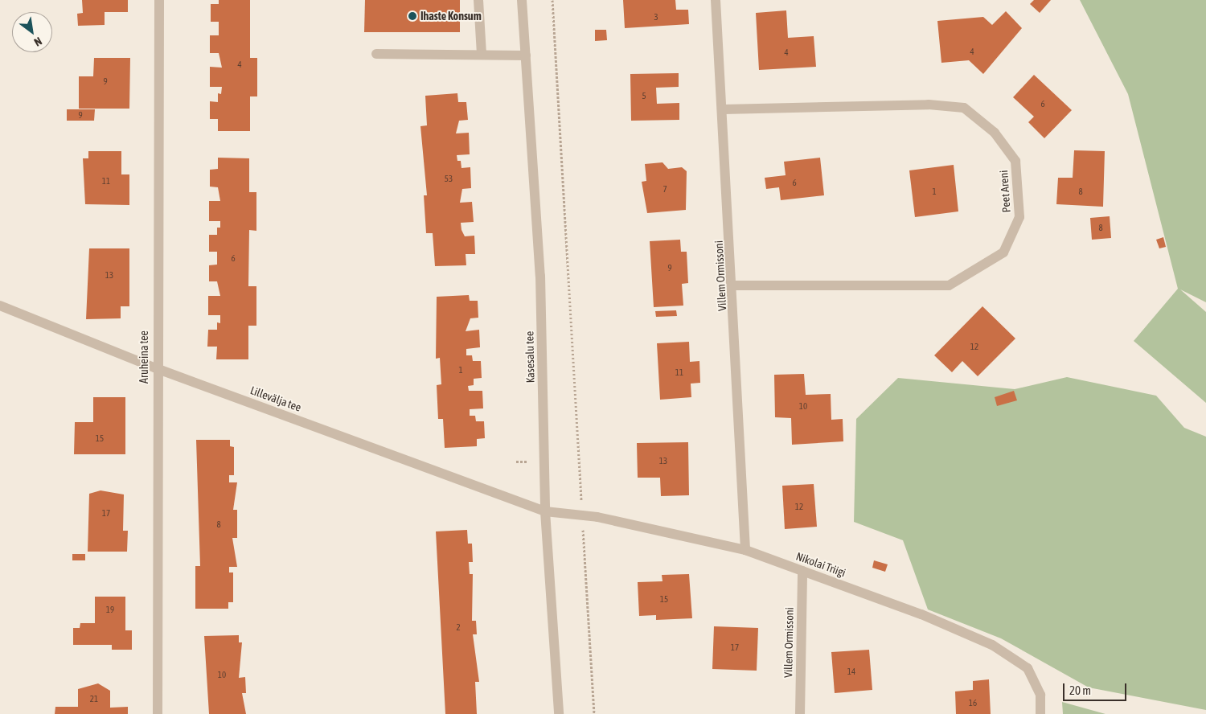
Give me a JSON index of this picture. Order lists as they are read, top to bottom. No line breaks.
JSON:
{"streets":{"street":["Peet Areni","Villem Ormissoni","Aruheina tee","Kasesalu tee","Lillevälja tee","Nikolai Triigi"]},"crossings":[["Peet Areni","Villem Ormissoni"],["Villem Ormissoni","Nikolai Triigi"],["Aruheina tee","Lillevälja tee"],["Kasesalu tee","Lillevälja tee"],["Kasesalu tee","Nikolai Triigi"],["Lillevälja tee","Nikolai Triigi"]],"places":["Ihaste Konsum"],"house_numbers":["3","4","4","4","9","5","6","9","53","11","6","7","1","8","8","6","9","13","12","1","11","10","15","13","12","17","8","15","19","2","17","14","10","21","16"],"scale_bar":"20 m","north":"bottom right"}
